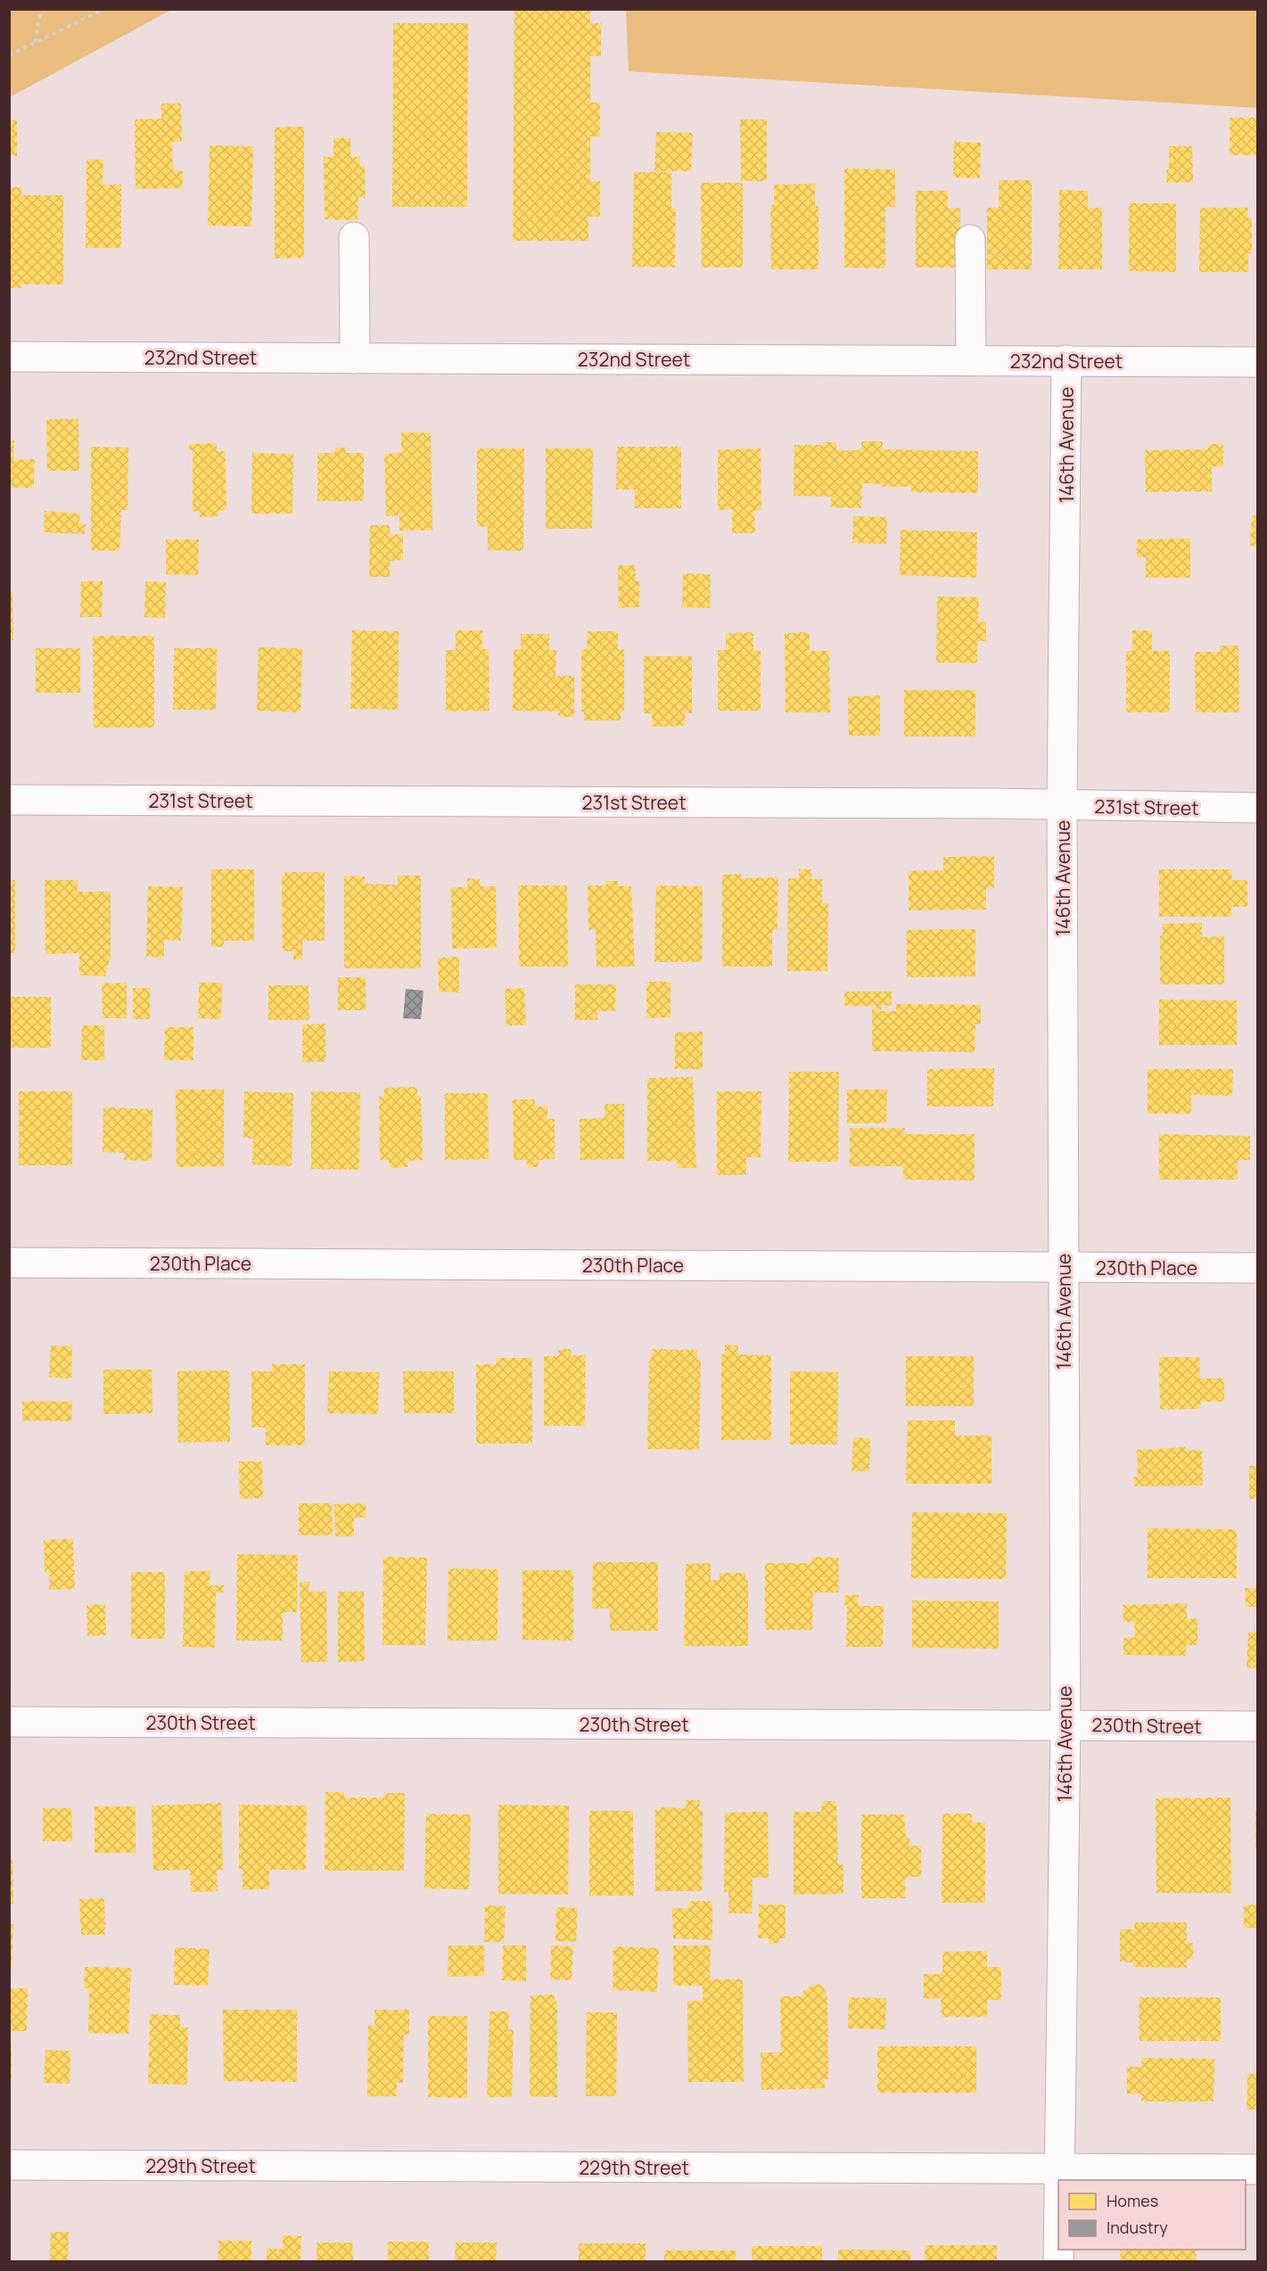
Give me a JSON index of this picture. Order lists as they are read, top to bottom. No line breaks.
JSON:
{"streets":{"street":["232nd Street","146th Avenue","231st Street","230th Place","230th Street","229th Street"]},"crossings":[["232nd Street","146th Avenue"],["146th Avenue","231st Street"],["146th Avenue","230th Place"],["146th Avenue","230th Street"],["146th Avenue","229th Street"]],"legend":["Homes","Industry"]}
